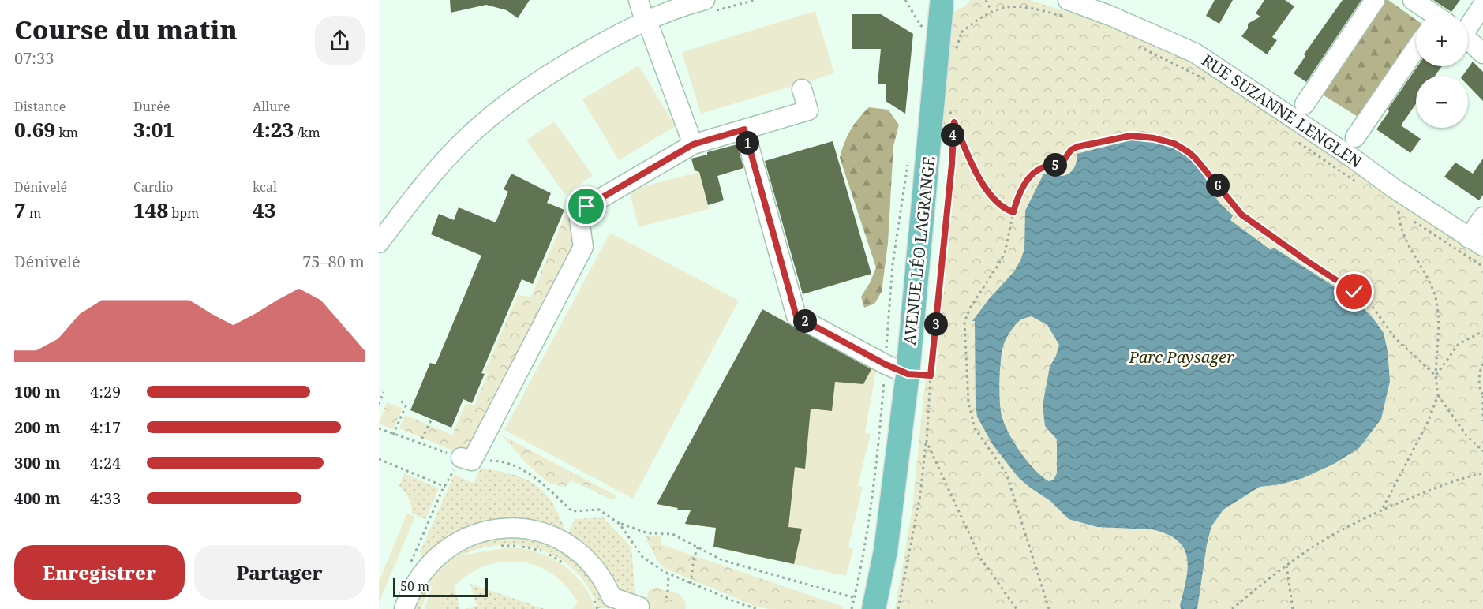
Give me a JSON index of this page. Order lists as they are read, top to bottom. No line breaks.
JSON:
{"streets":{"main road":["AVENUE LÉO LAGRANGE"],"street":["RUE SUZANNE LENGLEN"]},"parks":["Parc Paysager"],"scale_bar":"50 m","page":{"heading":["Course du matin","07:33"],"map_buttons":["+","−"],"stats":[["Distance","0.69 km"],["Durée","3:01"],["Allure","4:23 /km"],["Dénivelé","7 m"],["Cardio","148 bpm"],["kcal","43"]],"pins":["4","1","5","6","2","3"],"chart":["Dénivelé","75–80 m"],"list":[{"name":"100 m","note":"4:29"},{"name":"200 m","note":"4:17"},{"name":"300 m","note":"4:24"},{"name":"400 m","note":"4:33"}],"buttons":["Enregistrer","Partager"],"scale":"50 m"}}
